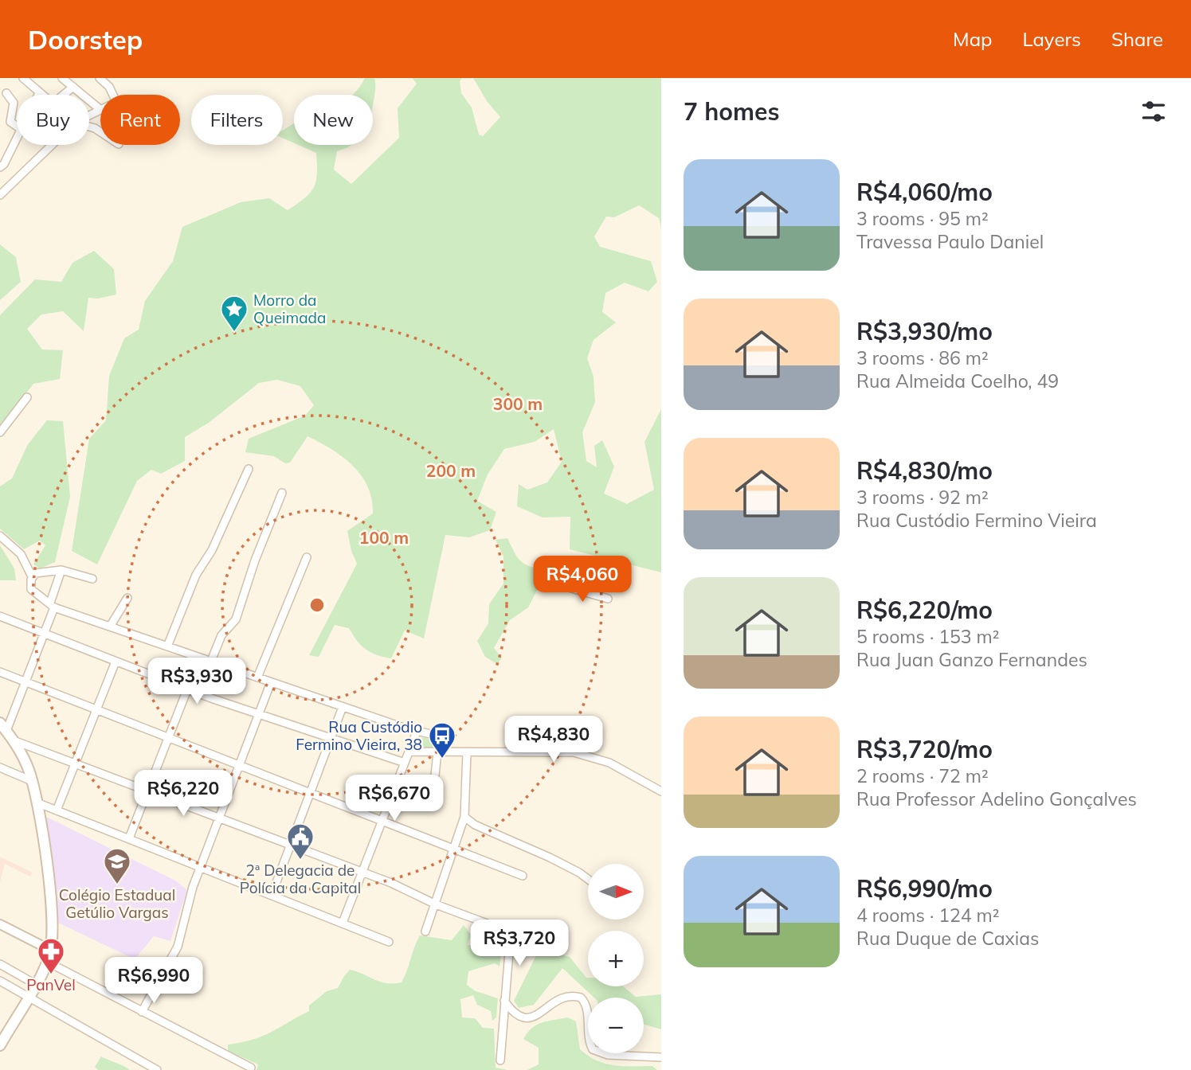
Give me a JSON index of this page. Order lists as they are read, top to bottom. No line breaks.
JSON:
{"places":{"place":["Morro da Queimada"],"bus stop":["Rua Custódio Fermino Vieira, 38"],"public building":["2ª Delegacia de Polícia da Capital"],"school or university":["Colégio Estadual Getúlio Vargas"],"pharmacy":["PanVel"]},"north":"right","page":{"header":"Doorstep","nav":["Map","Layers","Share"],"heading":"7 homes","chip":["Buy","Rent","Filters","New"],"list":[{"name":"R$4,060/mo","note":"3 rooms · 95 m² · Travessa Paulo Daniel"},{"name":"R$3,930/mo","note":"3 rooms · 86 m² · Rua Almeida Coelho, 49"},{"name":"R$4,830/mo","note":"3 rooms · 92 m² · Rua Custódio Fermino Vieira"},{"name":"R$6,220/mo","note":"5 rooms · 153 m² · Rua Juan Ganzo Fernandes"},{"name":"R$3,720/mo","note":"2 rooms · 72 m² · Rua Professor Adelino Gonçalves"},{"name":"R$6,990/mo","note":"4 rooms · 124 m² · Rua Duque de Caxias"}],"price":["R$4,060","R$3,930","R$4,830","R$6,220","R$6,670","R$3,720","R$6,990"],"map_buttons":["+","−"]},"rings":["300 m","200 m","100 m"]}
